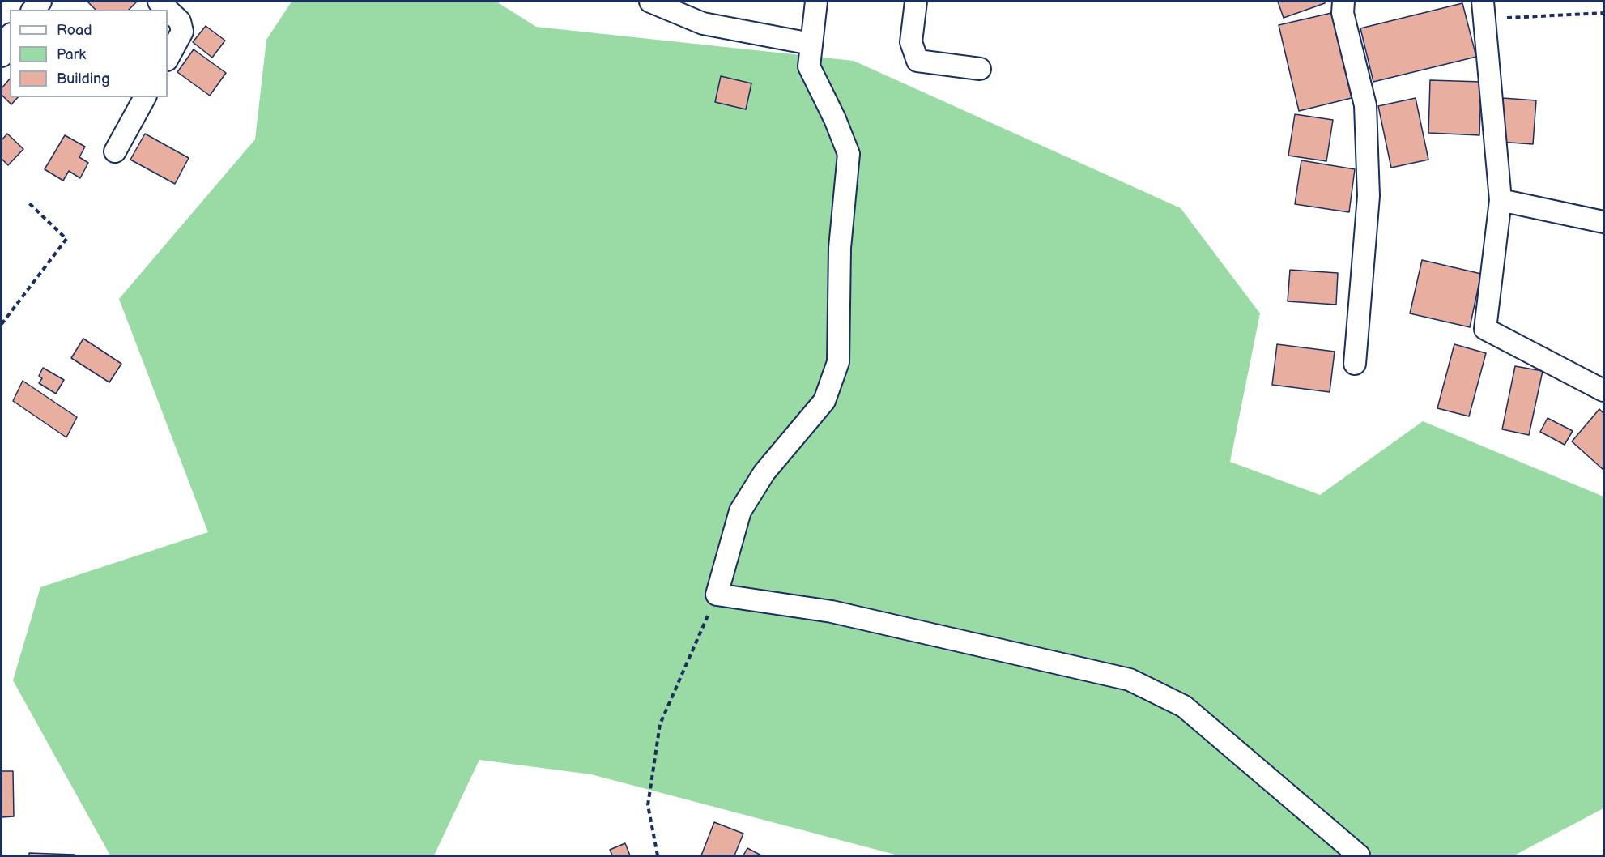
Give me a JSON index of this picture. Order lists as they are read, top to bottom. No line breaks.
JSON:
{"legend":["Road","Park","Building"]}
